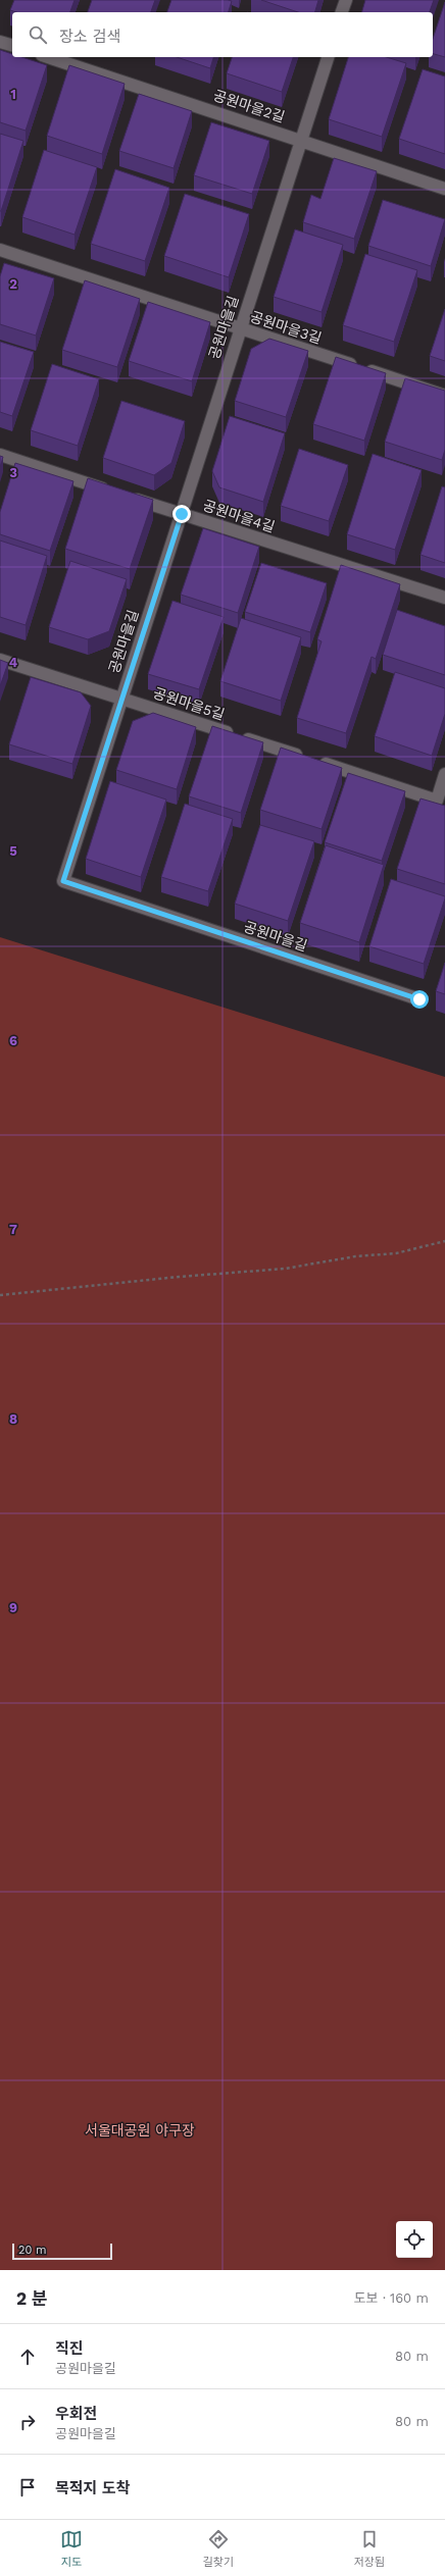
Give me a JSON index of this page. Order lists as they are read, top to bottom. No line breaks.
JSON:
{"streets":{"street":["공원마을2길","공원마을길","공원마을3길","공원마을4길","공원마을5길"]},"crossings":[["공원마을2길","공원마을길"],["공원마을길","공원마을3길"],["공원마을길","공원마을4길"],["공원마을길","공원마을5길"]],"parks":["서울대공원 야구장"],"scale_bar":"20 m","page":{"search":"장소 검색","scale":"20 m","heading":["2 분","도보 · 160 m"],"list":[["직진","공원마을길","80 m"],["우회전","공원마을길","80 m"],"목적지 도착"],"nav":["지도","길찾기","저장됨"]},"grid":{"rows":["1","2","3","4","5","6","7","8","9"]}}
